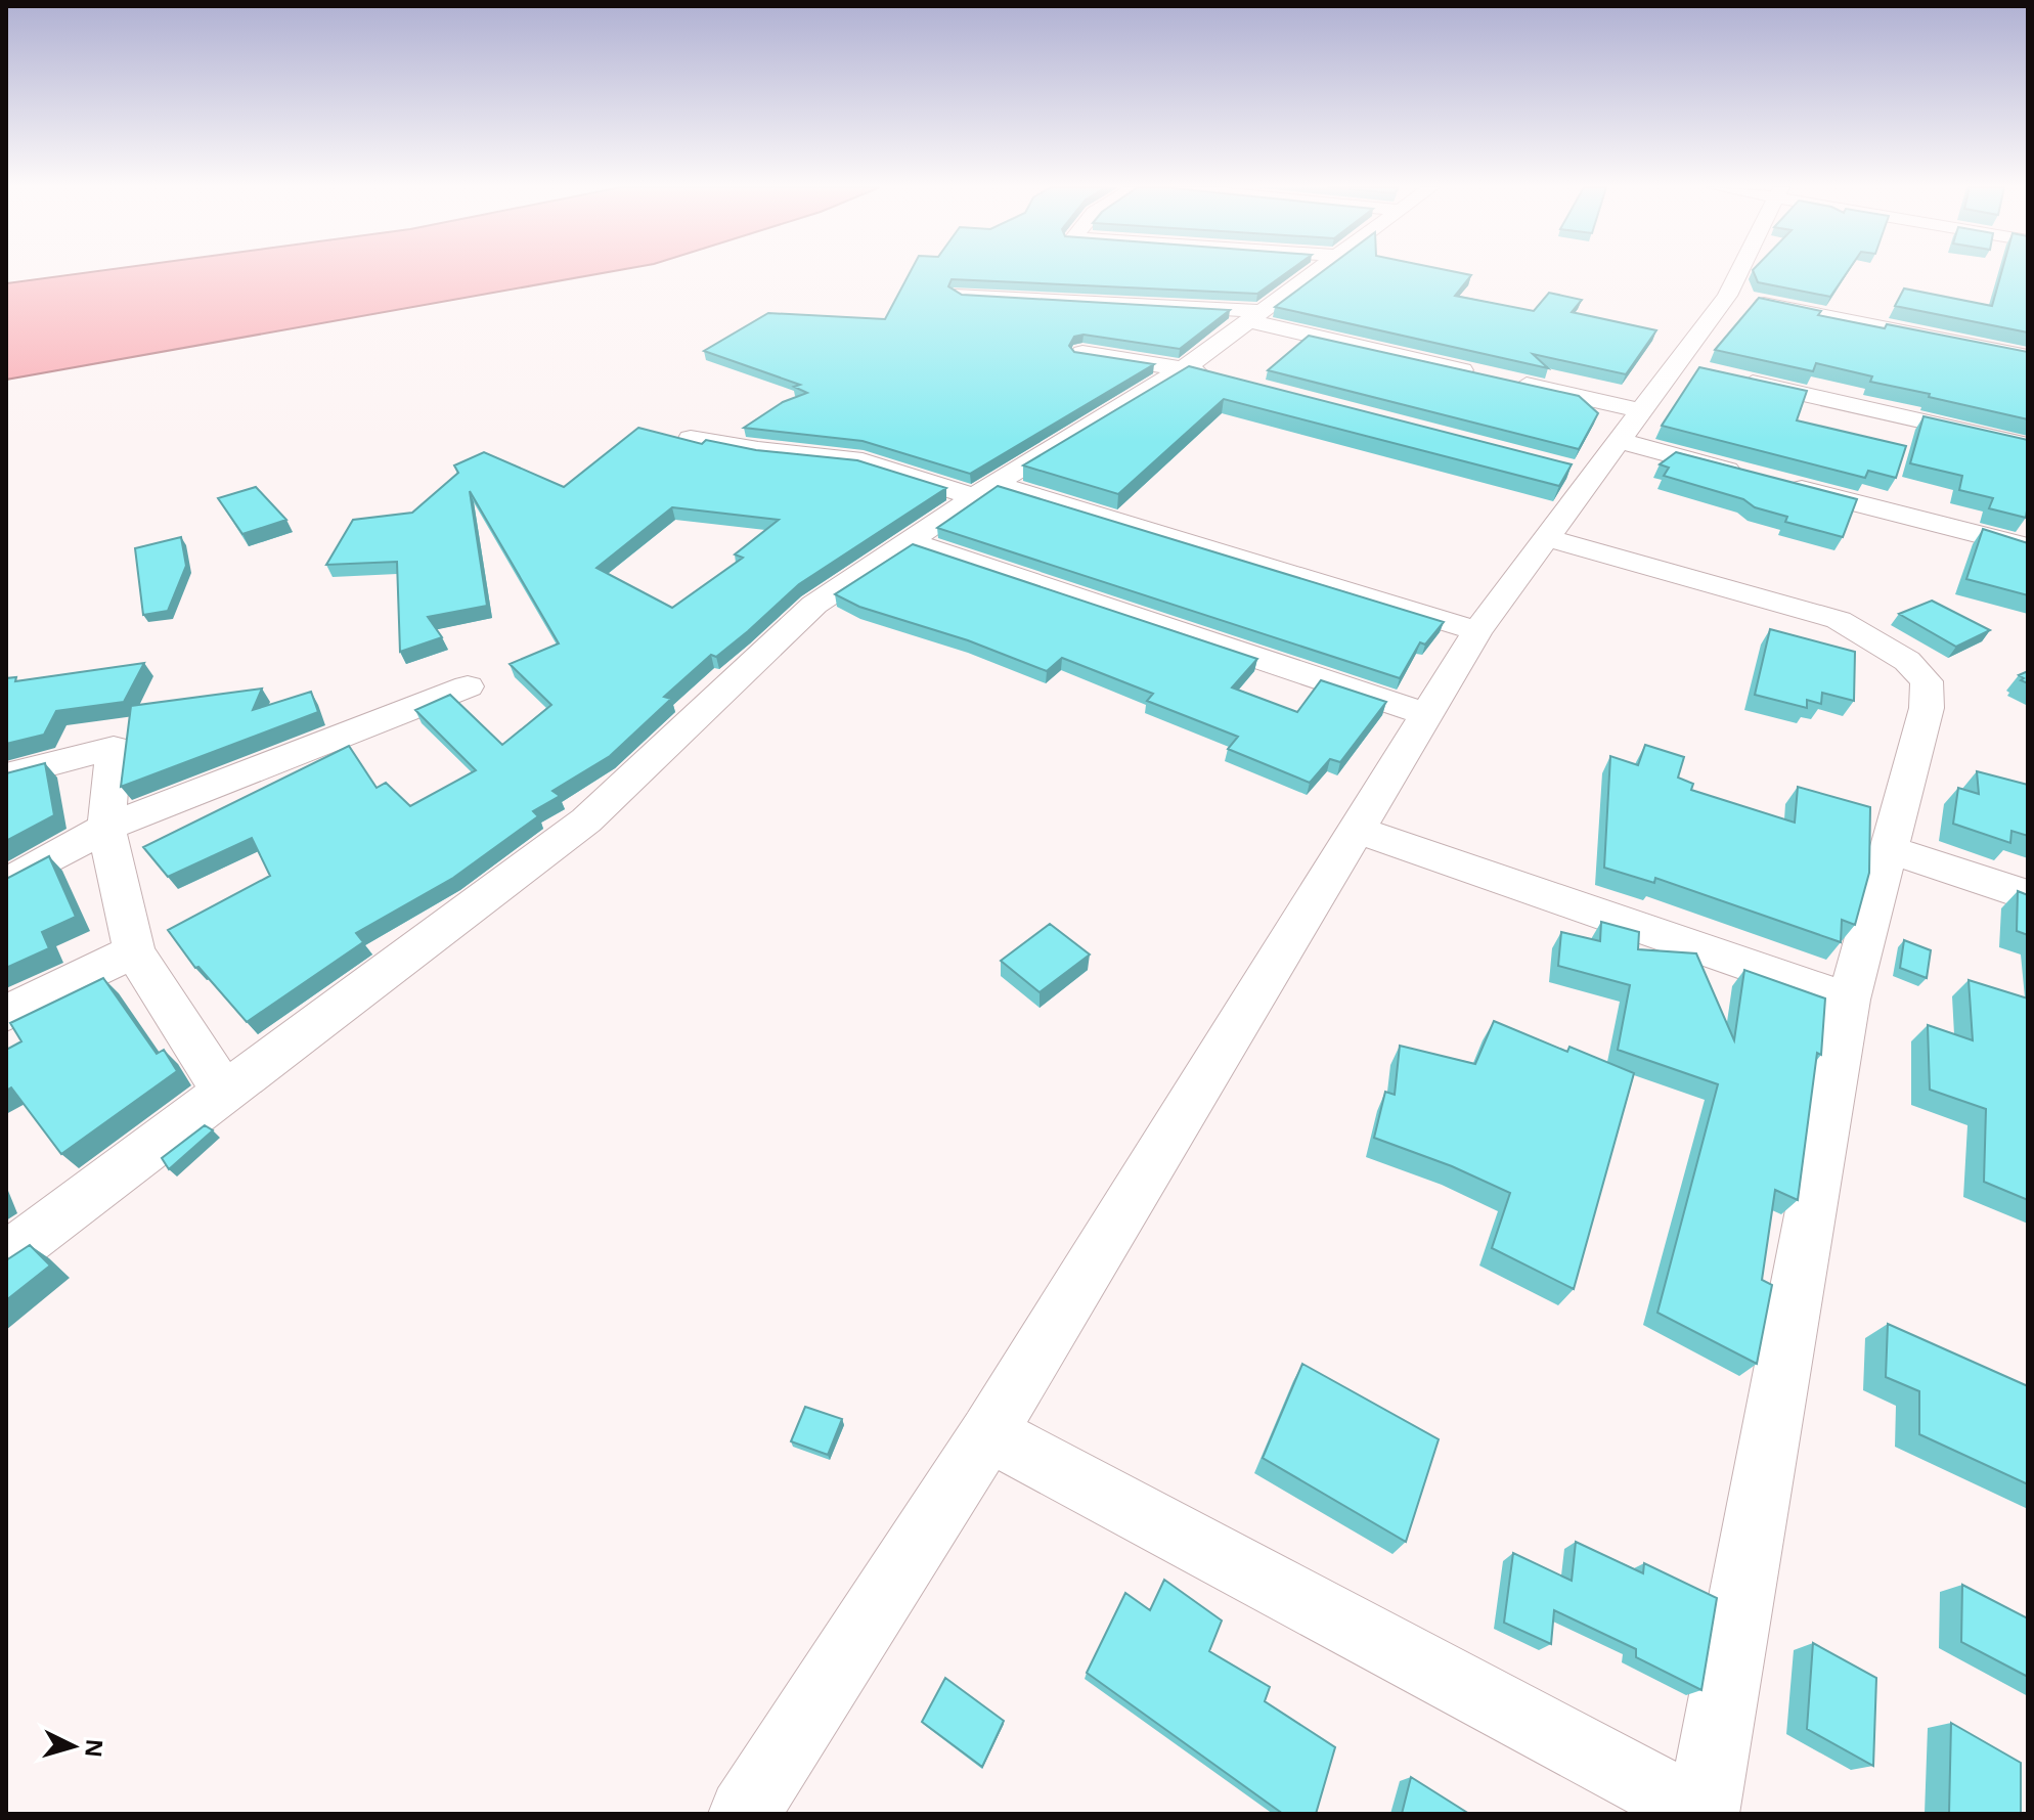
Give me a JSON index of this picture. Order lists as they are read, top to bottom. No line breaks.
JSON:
{"north":"right"}
